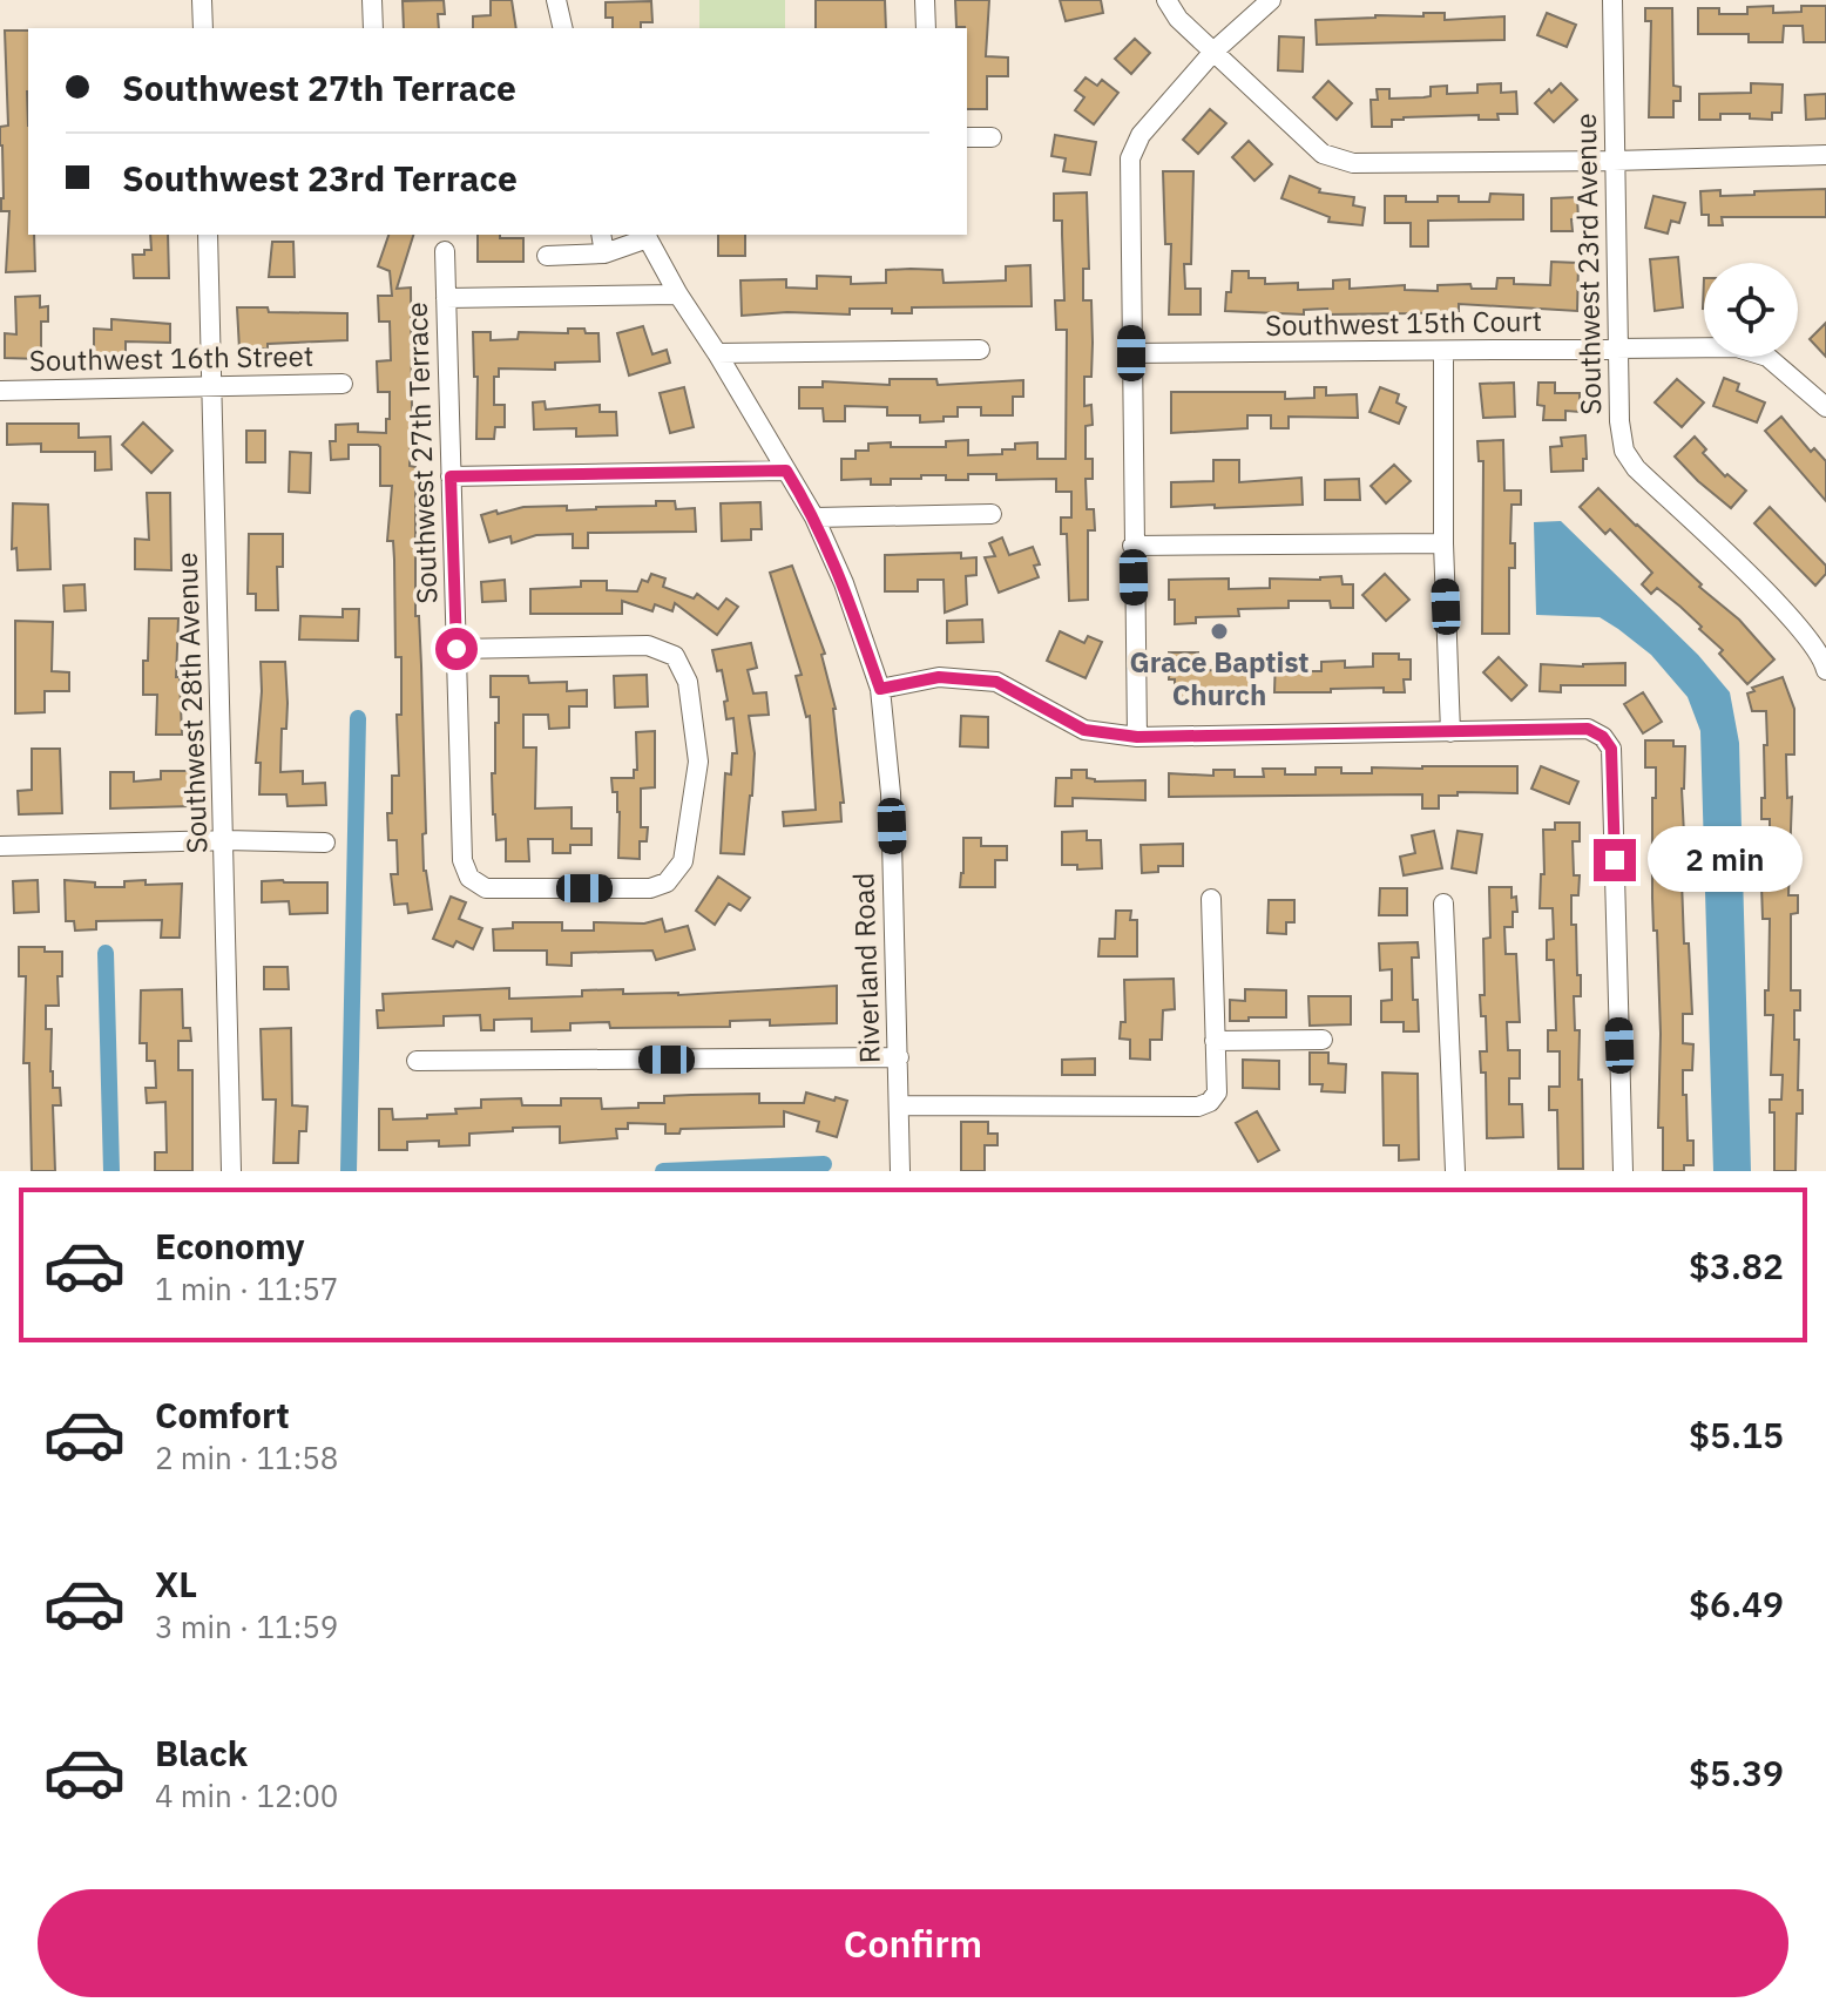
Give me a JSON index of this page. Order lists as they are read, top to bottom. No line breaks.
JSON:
{"streets":{"street":["Southwest 23rd Avenue","Southwest 15th Court","Southwest 16th Street","Southwest 27th Terrace","Southwest 28th Avenue","Riverland Road"]},"crossings":[["Southwest 23rd Avenue","Southwest 15th Court"],["Southwest 16th Street","Southwest 28th Avenue"]],"places":["Grace Baptist Church"],"page":{"banner":["Southwest 27th Terrace","Southwest 23rd Terrace"],"bubble":"2 min","list":[{"name":"Economy","note":"1 min · 11:57","value":"$3.82"},{"name":"Comfort","note":"2 min · 11:58","value":"$5.15"},{"name":"XL","note":"3 min · 11:59","value":"$6.49"},{"name":"Black","note":"4 min · 12:00","value":"$5.39"}],"buttons":"Confirm"}}
